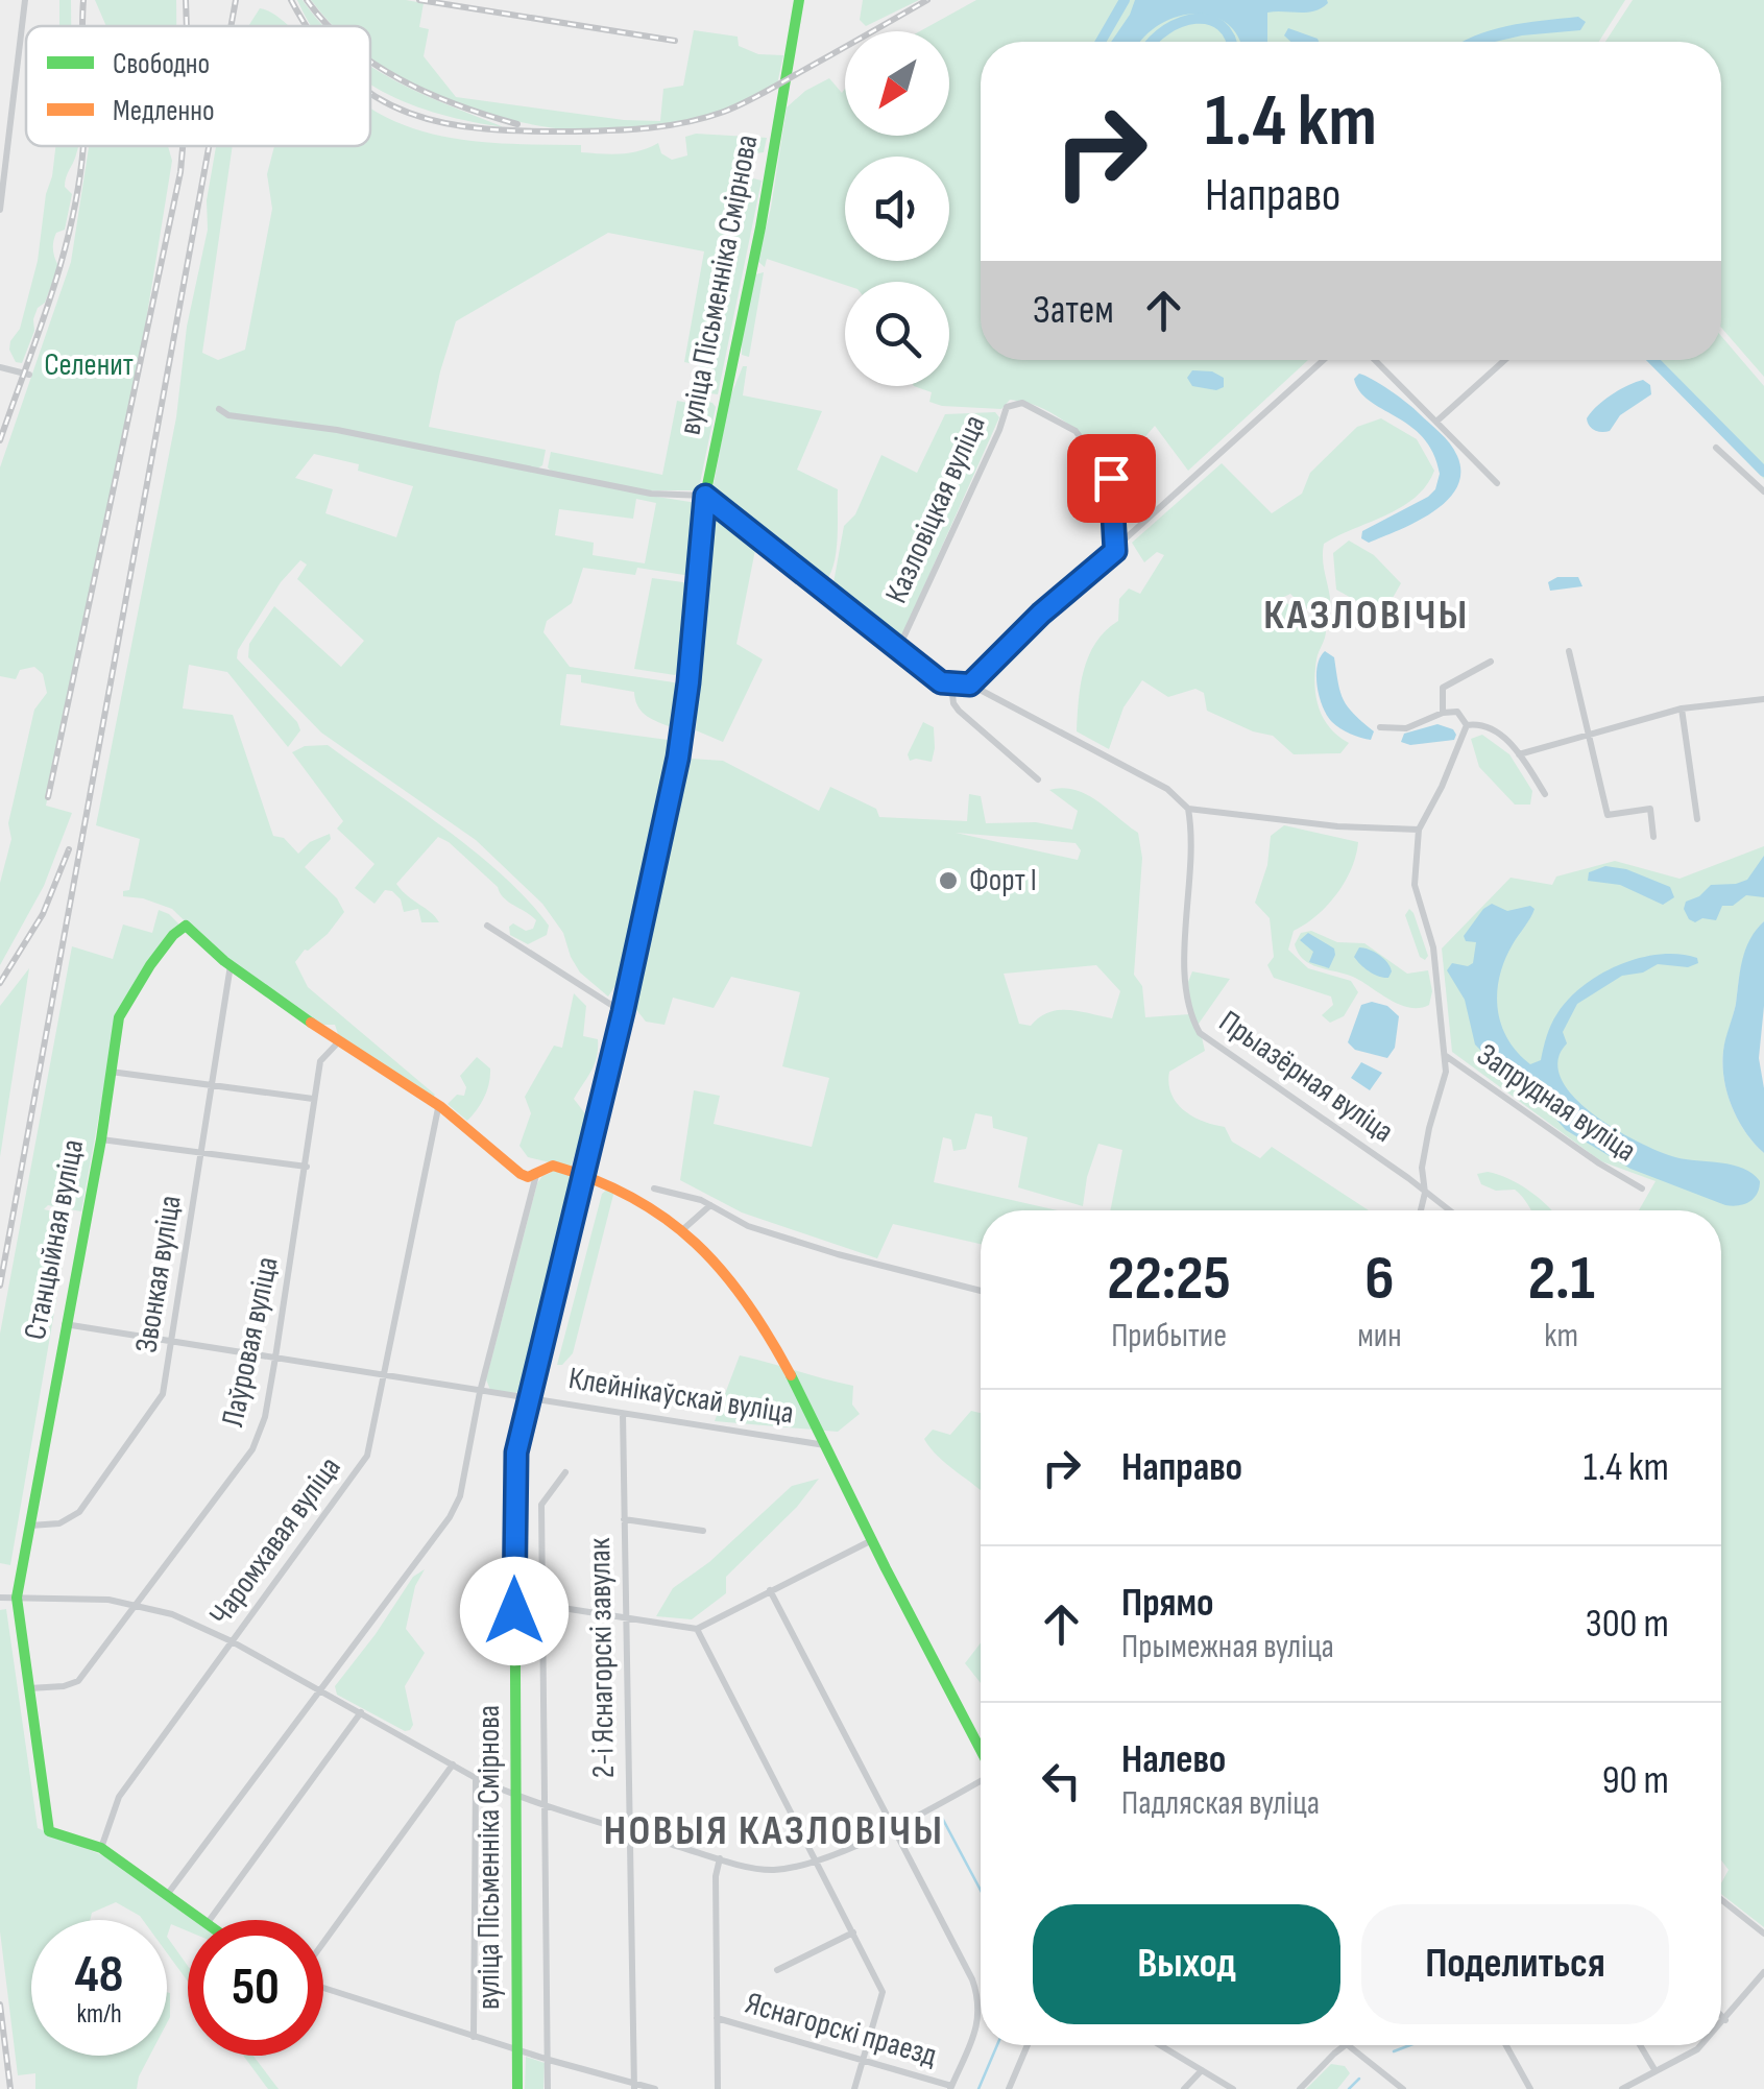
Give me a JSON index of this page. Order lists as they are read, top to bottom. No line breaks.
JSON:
{"streets":{"street":["вуліца Пісьменніка Смірнова","Казловіцкая вуліца","Прыазёрная вуліца","Запрудная вуліца","Станцыйная вуліца","Звонкая вуліца","Лаўровая вуліца","Клейнікаўскай вуліца","Чаромхавая вуліца","2-і Яснагорскі завулак","Яснагорскі праезд"]},"crossings":[["вуліца Пісьменніка Смірнова","Клейнікаўскай вуліца"],["Станцыйная вуліца","Звонкая вуліца"],["Станцыйная вуліца","Лаўровая вуліца"],["Станцыйная вуліца","Клейнікаўскай вуліца"],["Станцыйная вуліца","Чаромхавая вуліца"],["Звонкая вуліца","Клейнікаўскай вуліца"],["Лаўровая вуліца","Клейнікаўскай вуліца"],["Клейнікаўскай вуліца","Чаромхавая вуліца"],["Клейнікаўскай вуліца","2-і Яснагорскі завулак"]],"districts":["КАЗЛОВІЧЫ","НОВЫЯ КАЗЛОВІЧЫ"],"parks":["Селенит"],"places":["Форт I"],"legend":["Свободно","Медленно"],"north":"bottom left","page":{"turn":["1.4 km","Направо"],"then":"Затем","eta":["22:25","Прибытие","6","мин","2.1","km"],"list":[{"name":"Направо","value":"1.4 km"},{"name":"Прямо","note":"Прымежная вуліца","value":"300 m"},{"name":"Налево","note":"Падляская вуліца","value":"90 m"}],"buttons":["Выход","Поделиться"],"speed":"48 km/h","limit":"50"}}
